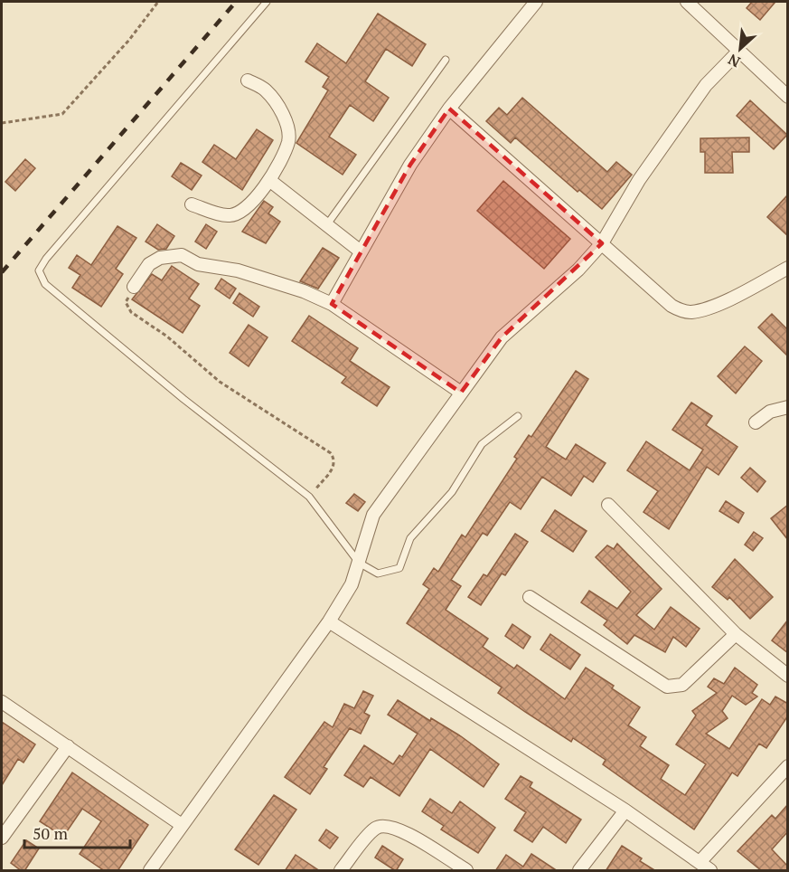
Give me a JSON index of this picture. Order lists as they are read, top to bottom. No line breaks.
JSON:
{"scale_bar":"50 m","north":"bottom left"}
